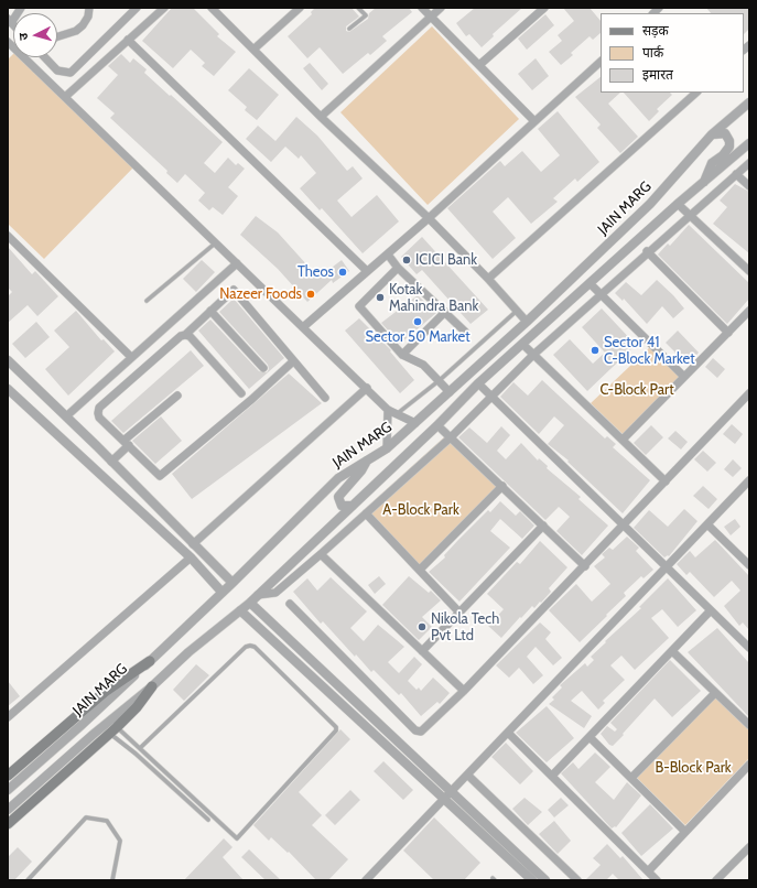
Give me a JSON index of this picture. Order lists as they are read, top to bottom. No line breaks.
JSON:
{"streets":{"street":["JAIN MARG"]},"parks":["C-Block Part","A-Block Park","B-Block Park"],"places":["ICICI Bank","Theos","Nazeer Foods","Kotak Mahindra Bank","Sector 50 Market","Sector 41 C-Block Market","Nikola Tech Pvt Ltd"],"legend":["सड़क","पार्क","इमारत"],"north":"left"}
